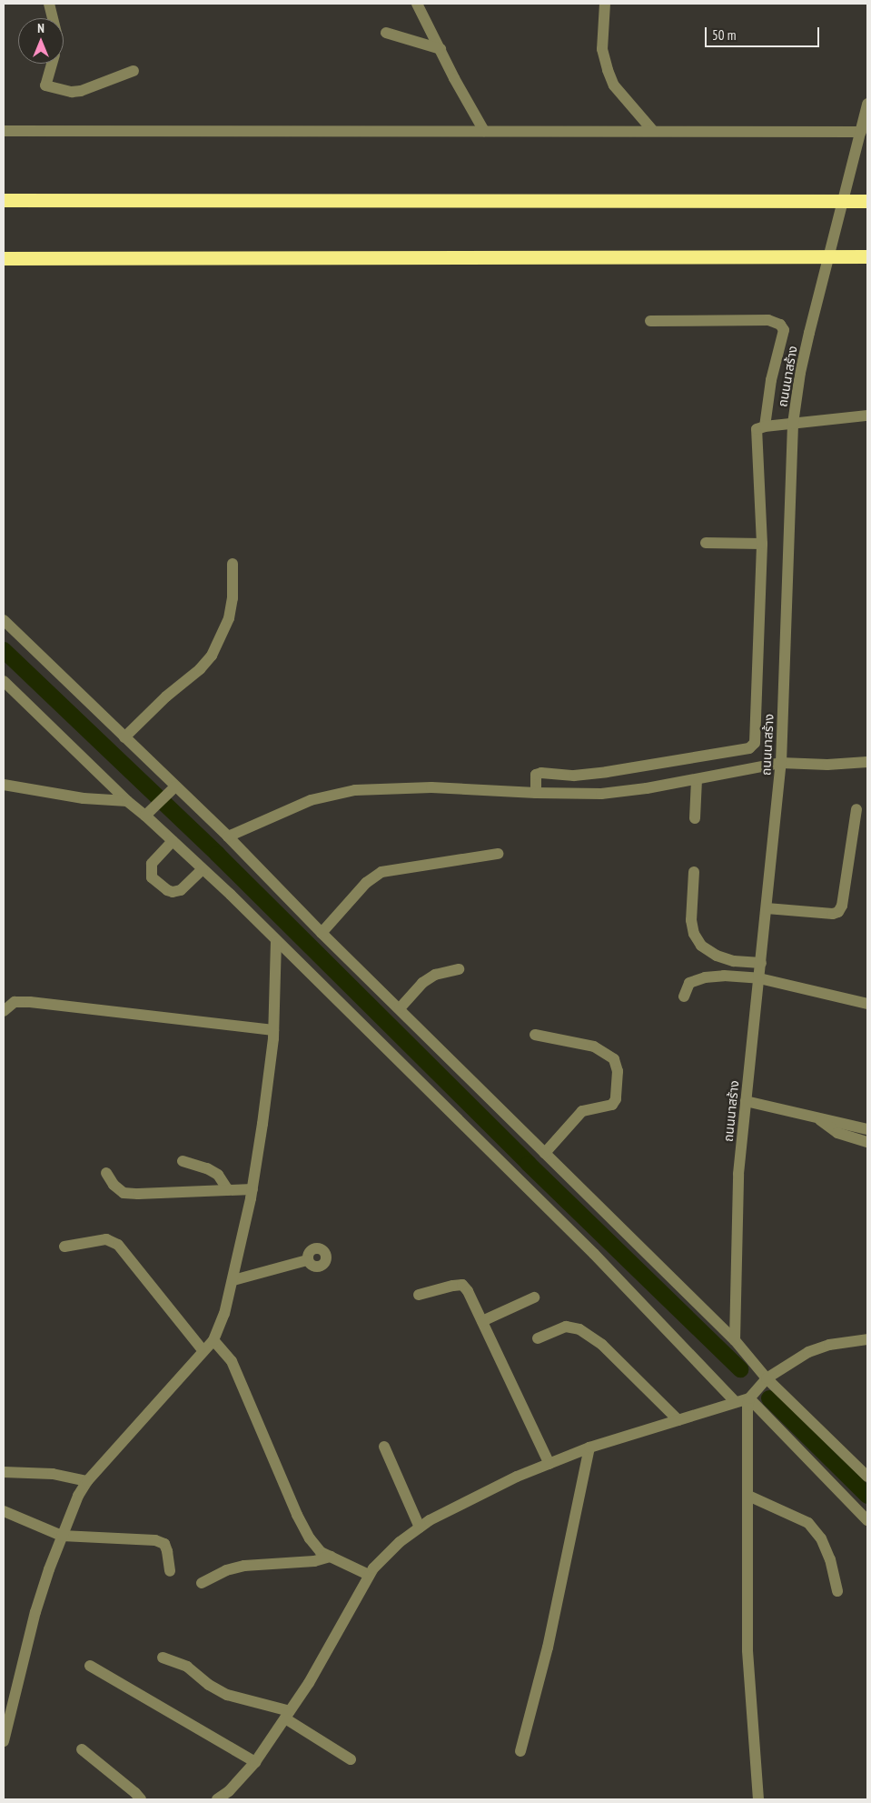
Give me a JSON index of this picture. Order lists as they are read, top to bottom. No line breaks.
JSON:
{"streets":{"street":["ถนนนาสร้าง"]},"scale_bar":"50 m","north":"top"}
